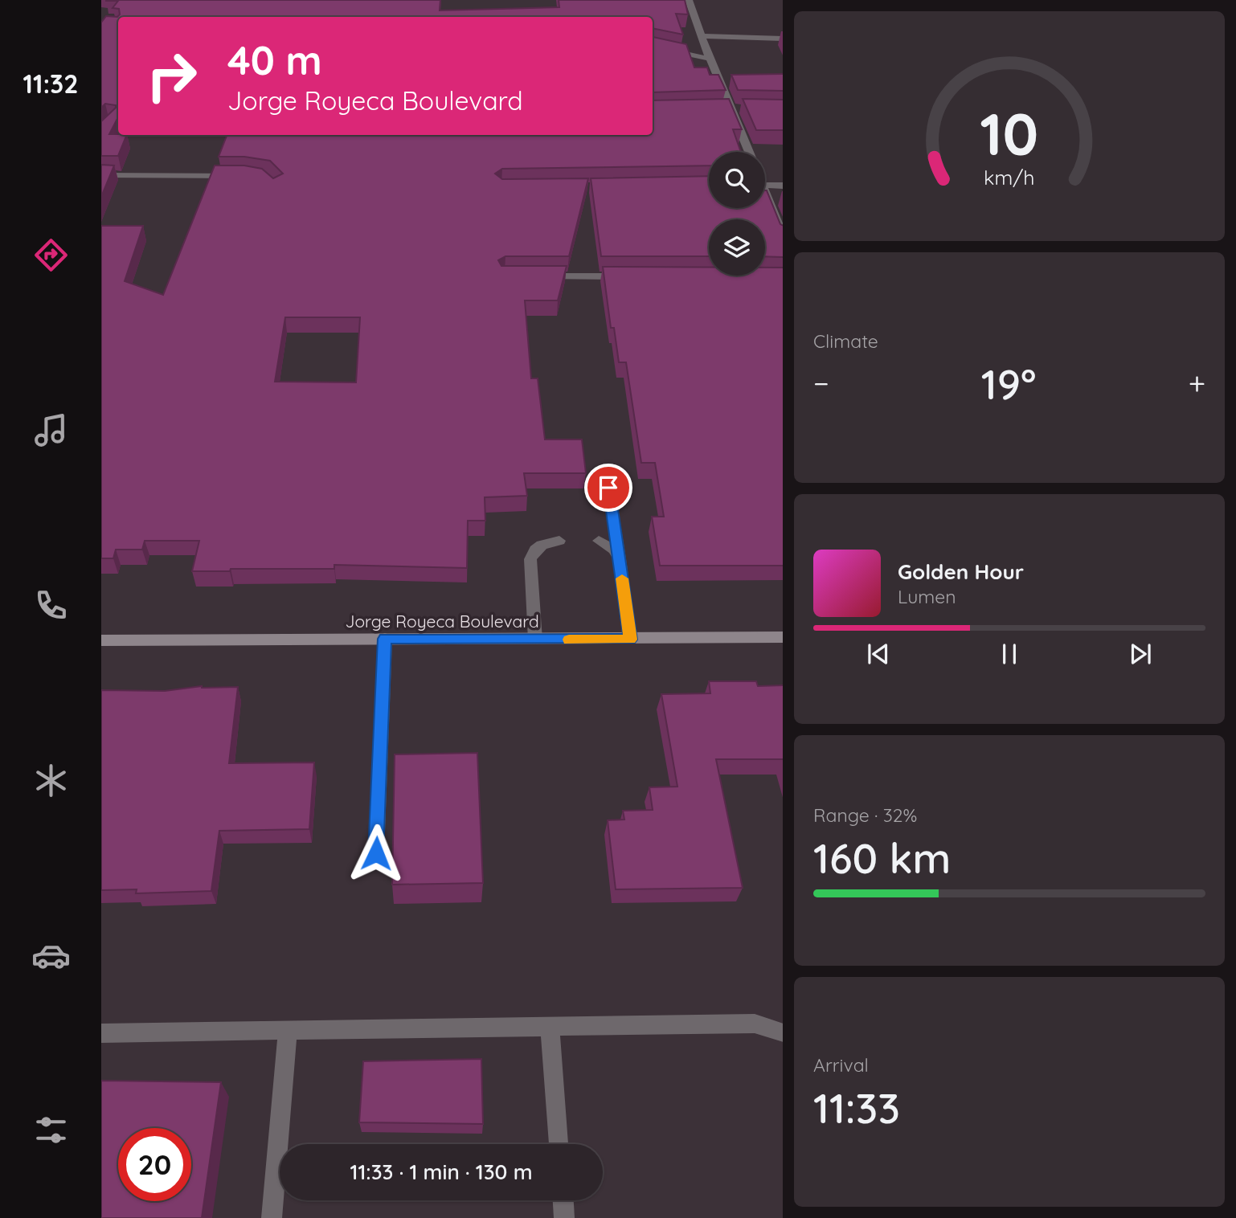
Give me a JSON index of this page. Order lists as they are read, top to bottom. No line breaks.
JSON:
{"streets":{"street":["Jorge Royeca Boulevard"]},"page":{"tabs":"11:32","turn":["40 m","Jorge Royeca Boulevard"],"tile":["Climate",["Range · 32%","160 km"],["Arrival","11:33"]],"heat":["−","19°","+"],"song":["Golden Hour","Lumen"],"limit":"20","trip":"11:33 · 1 min · 130 m","gauge":["10","km/h"]}}
